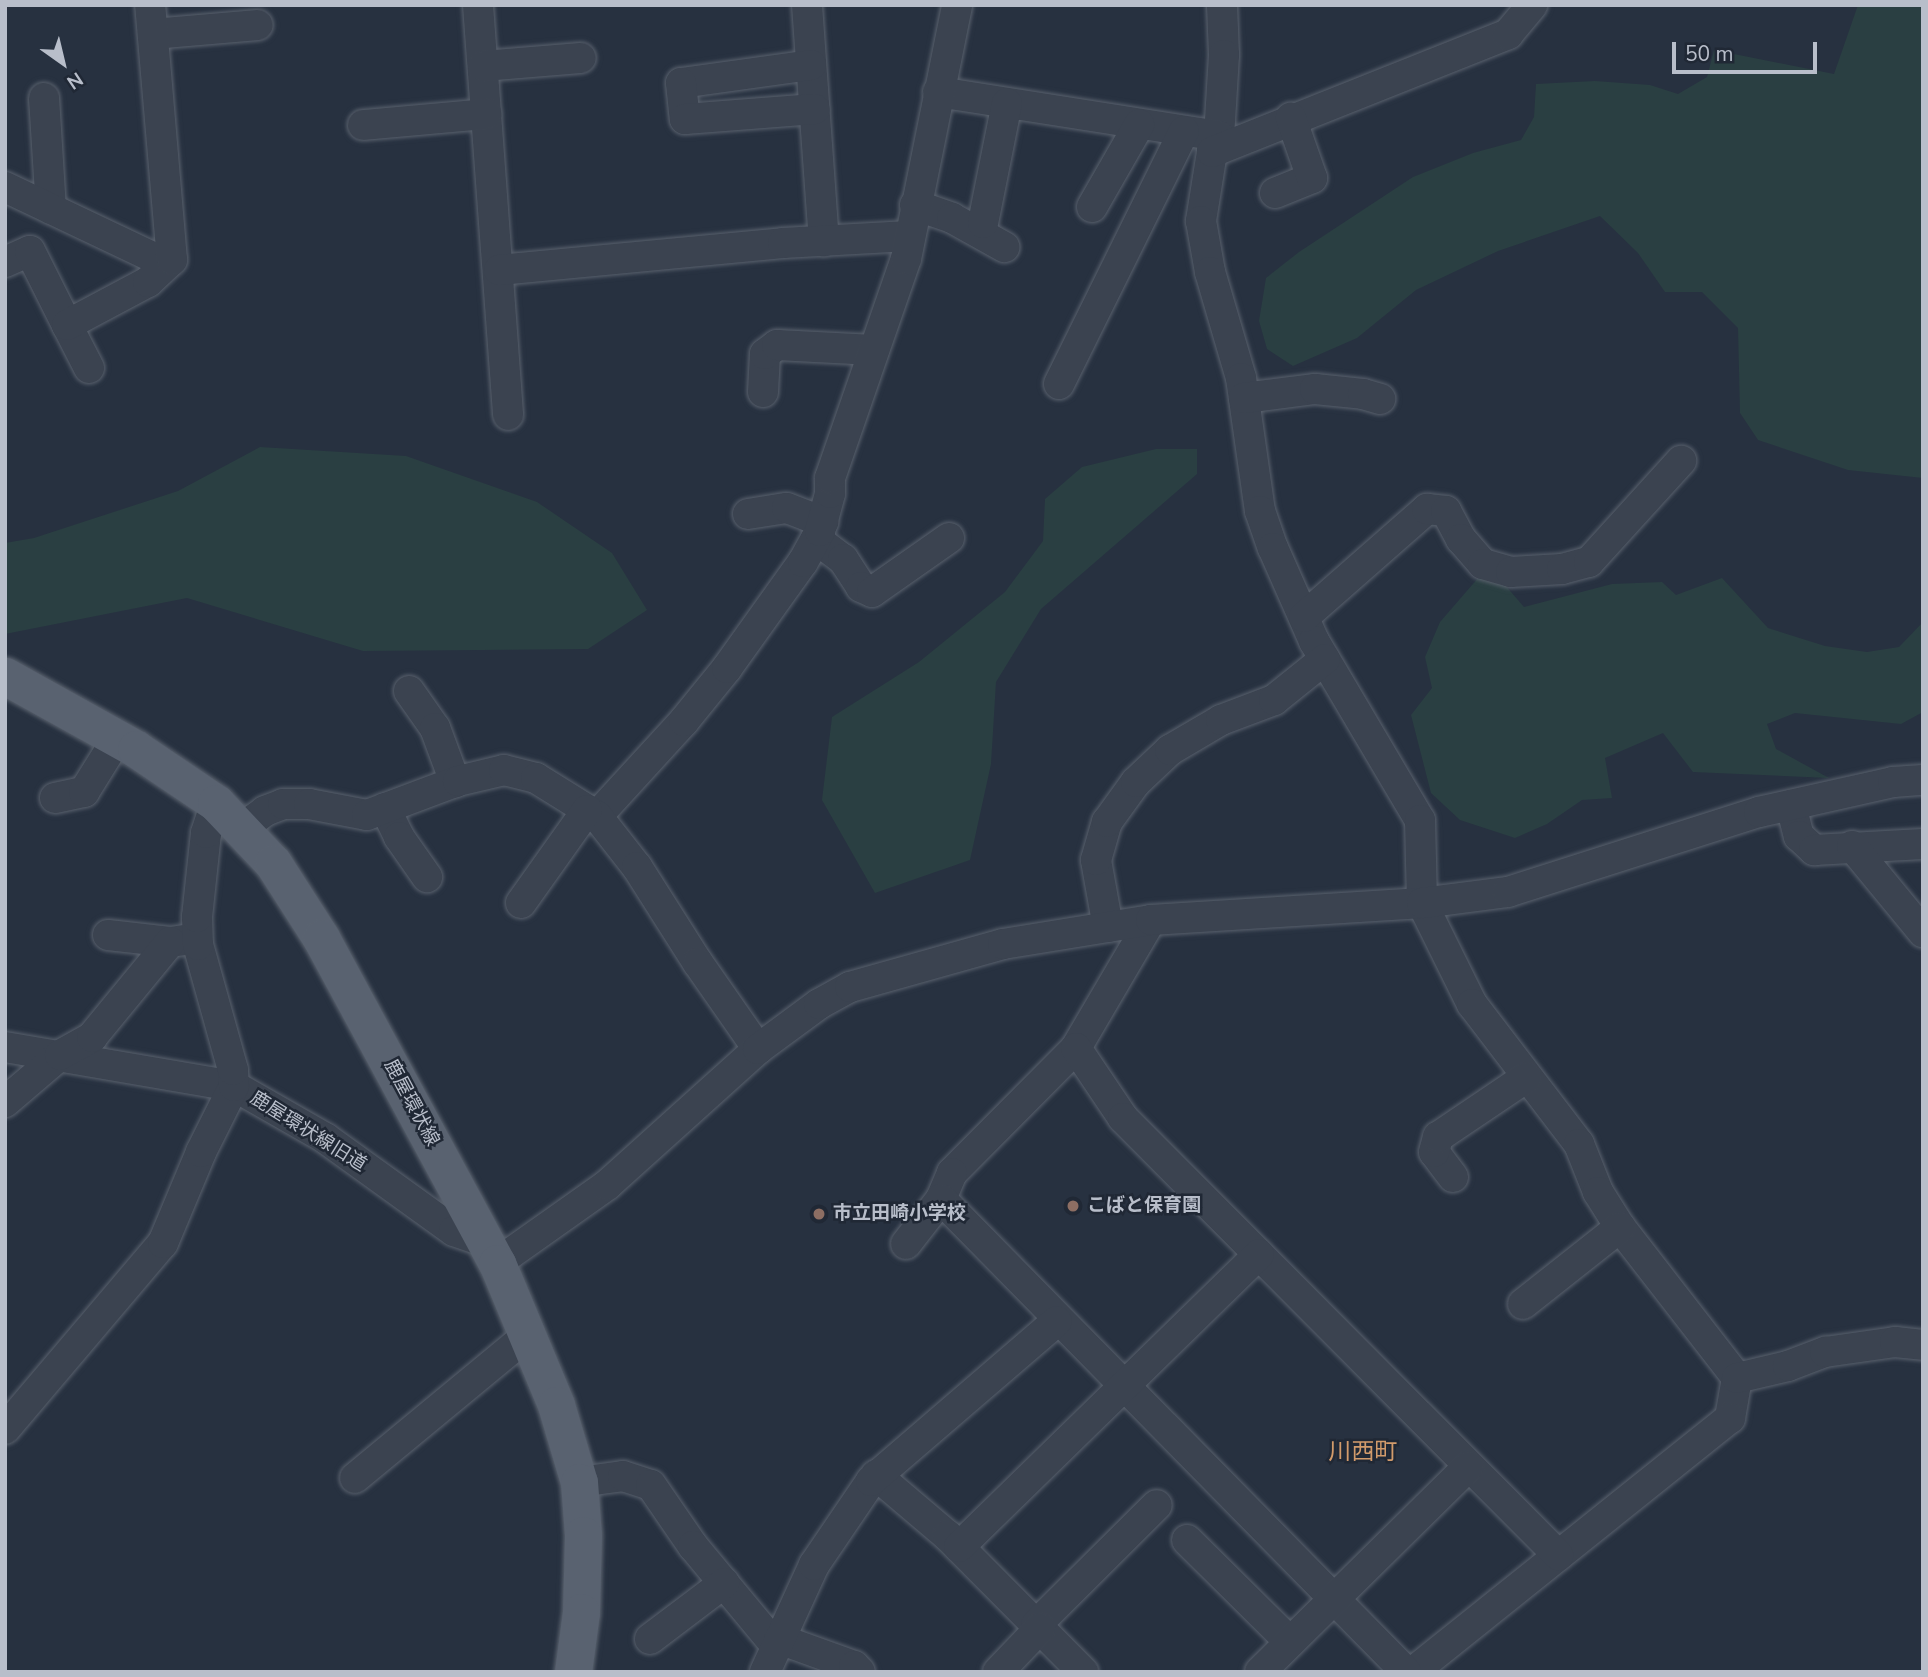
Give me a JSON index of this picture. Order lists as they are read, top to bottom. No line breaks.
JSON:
{"streets":{"main road":["鹿屋環状線"],"street":["鹿屋環状線旧道"]},"crossings":[["鹿屋環状線","鹿屋環状線旧道"]],"districts":["川西町"],"places":["こばと保育園","市立田崎小学校"],"scale_bar":"50 m","north":"bottom right"}
